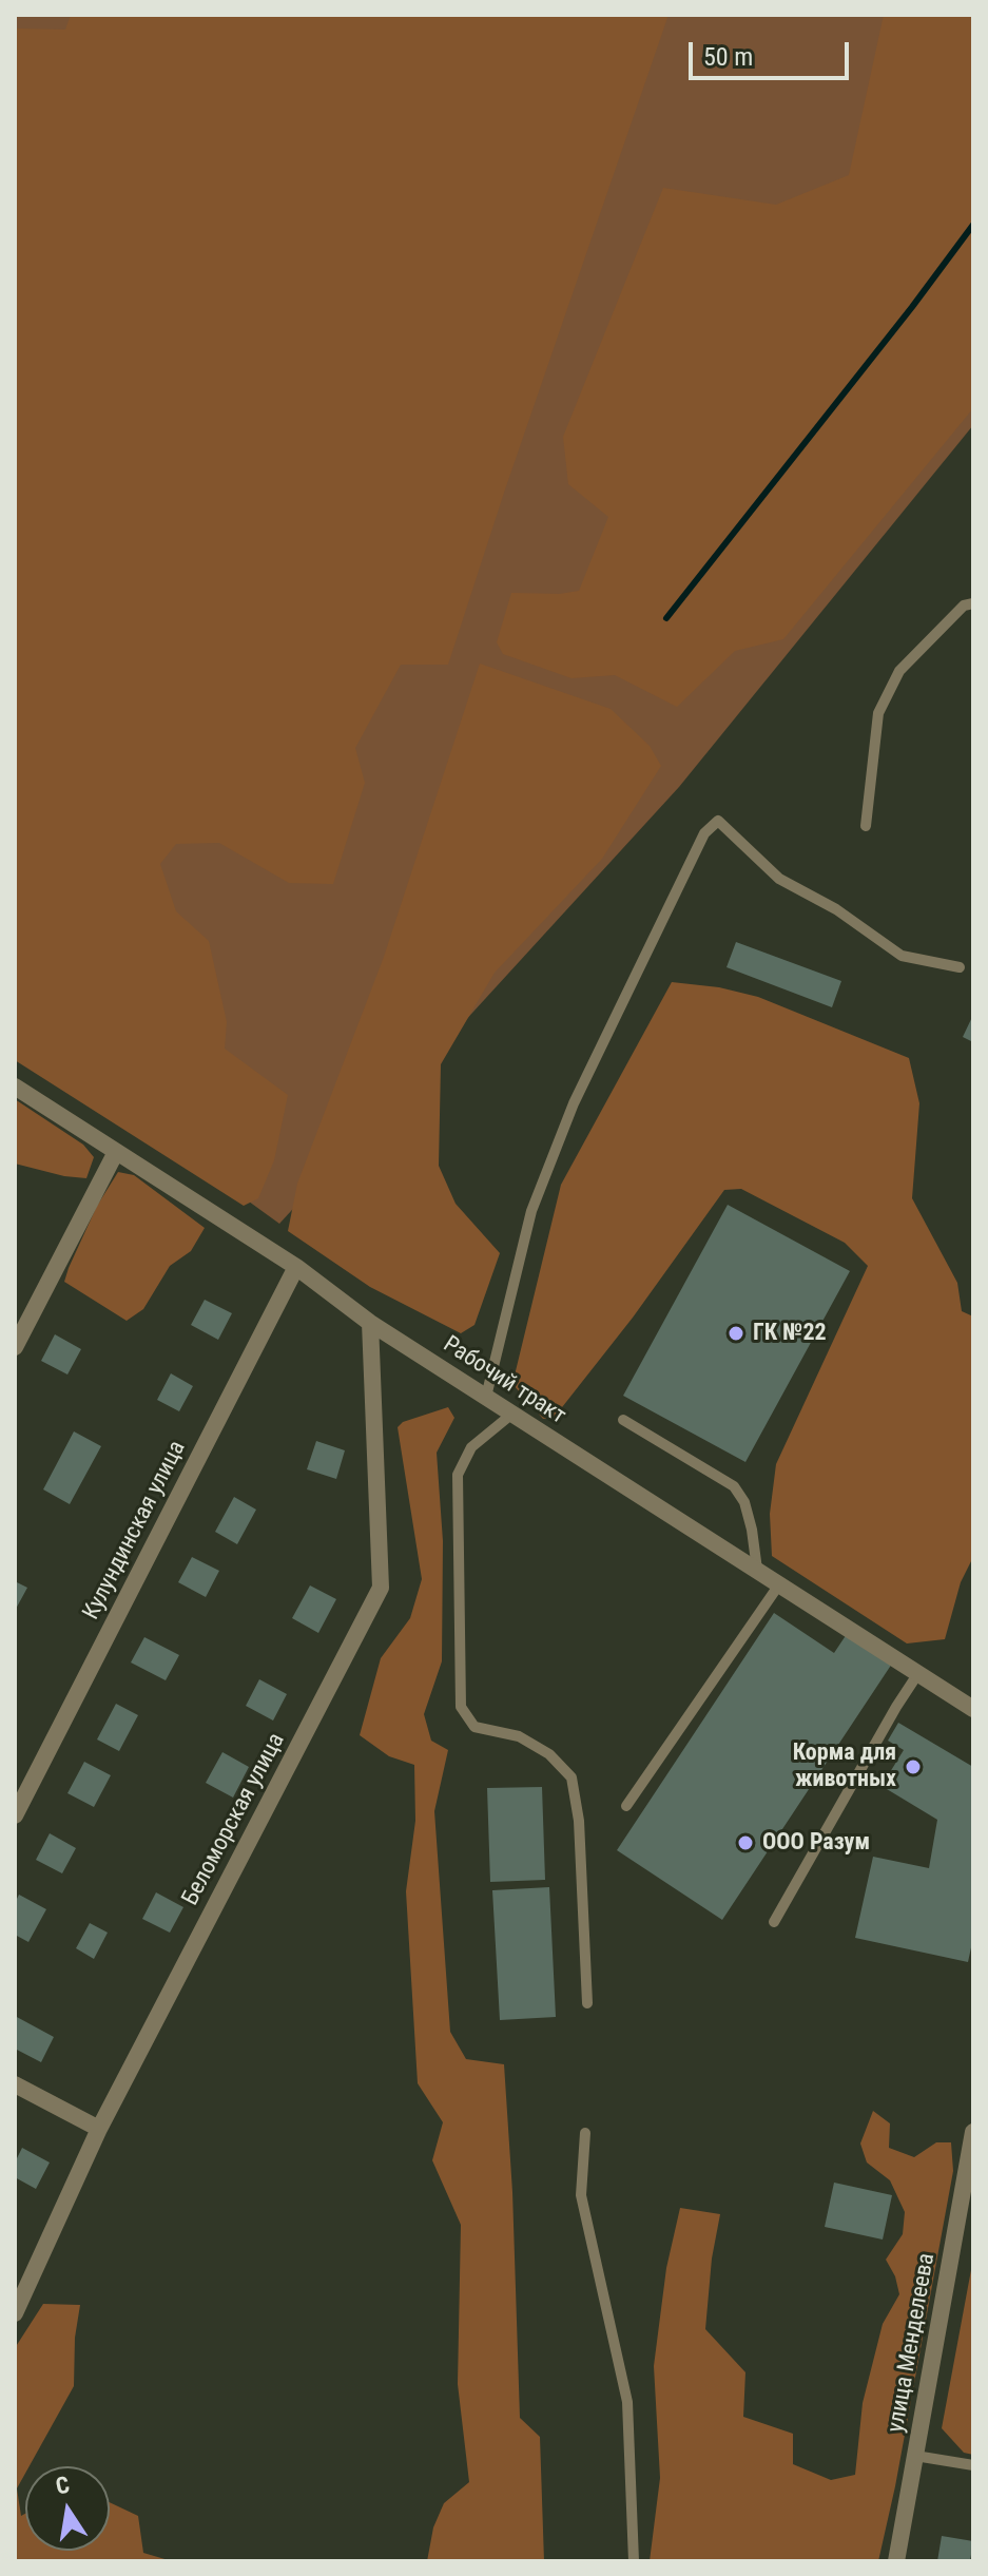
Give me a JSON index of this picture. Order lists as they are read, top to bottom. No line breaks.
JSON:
{"streets":{"street":["Рабочий тракт","Кулундинская улица","Беломорская улица","улица Менделеева"]},"crossings":[["Рабочий тракт","Кулундинская улица"],["Рабочий тракт","Беломорская улица"]],"places":["ГК №22","Корма для животных","ООО Разум"],"scale_bar":"50 m","north":"top"}
